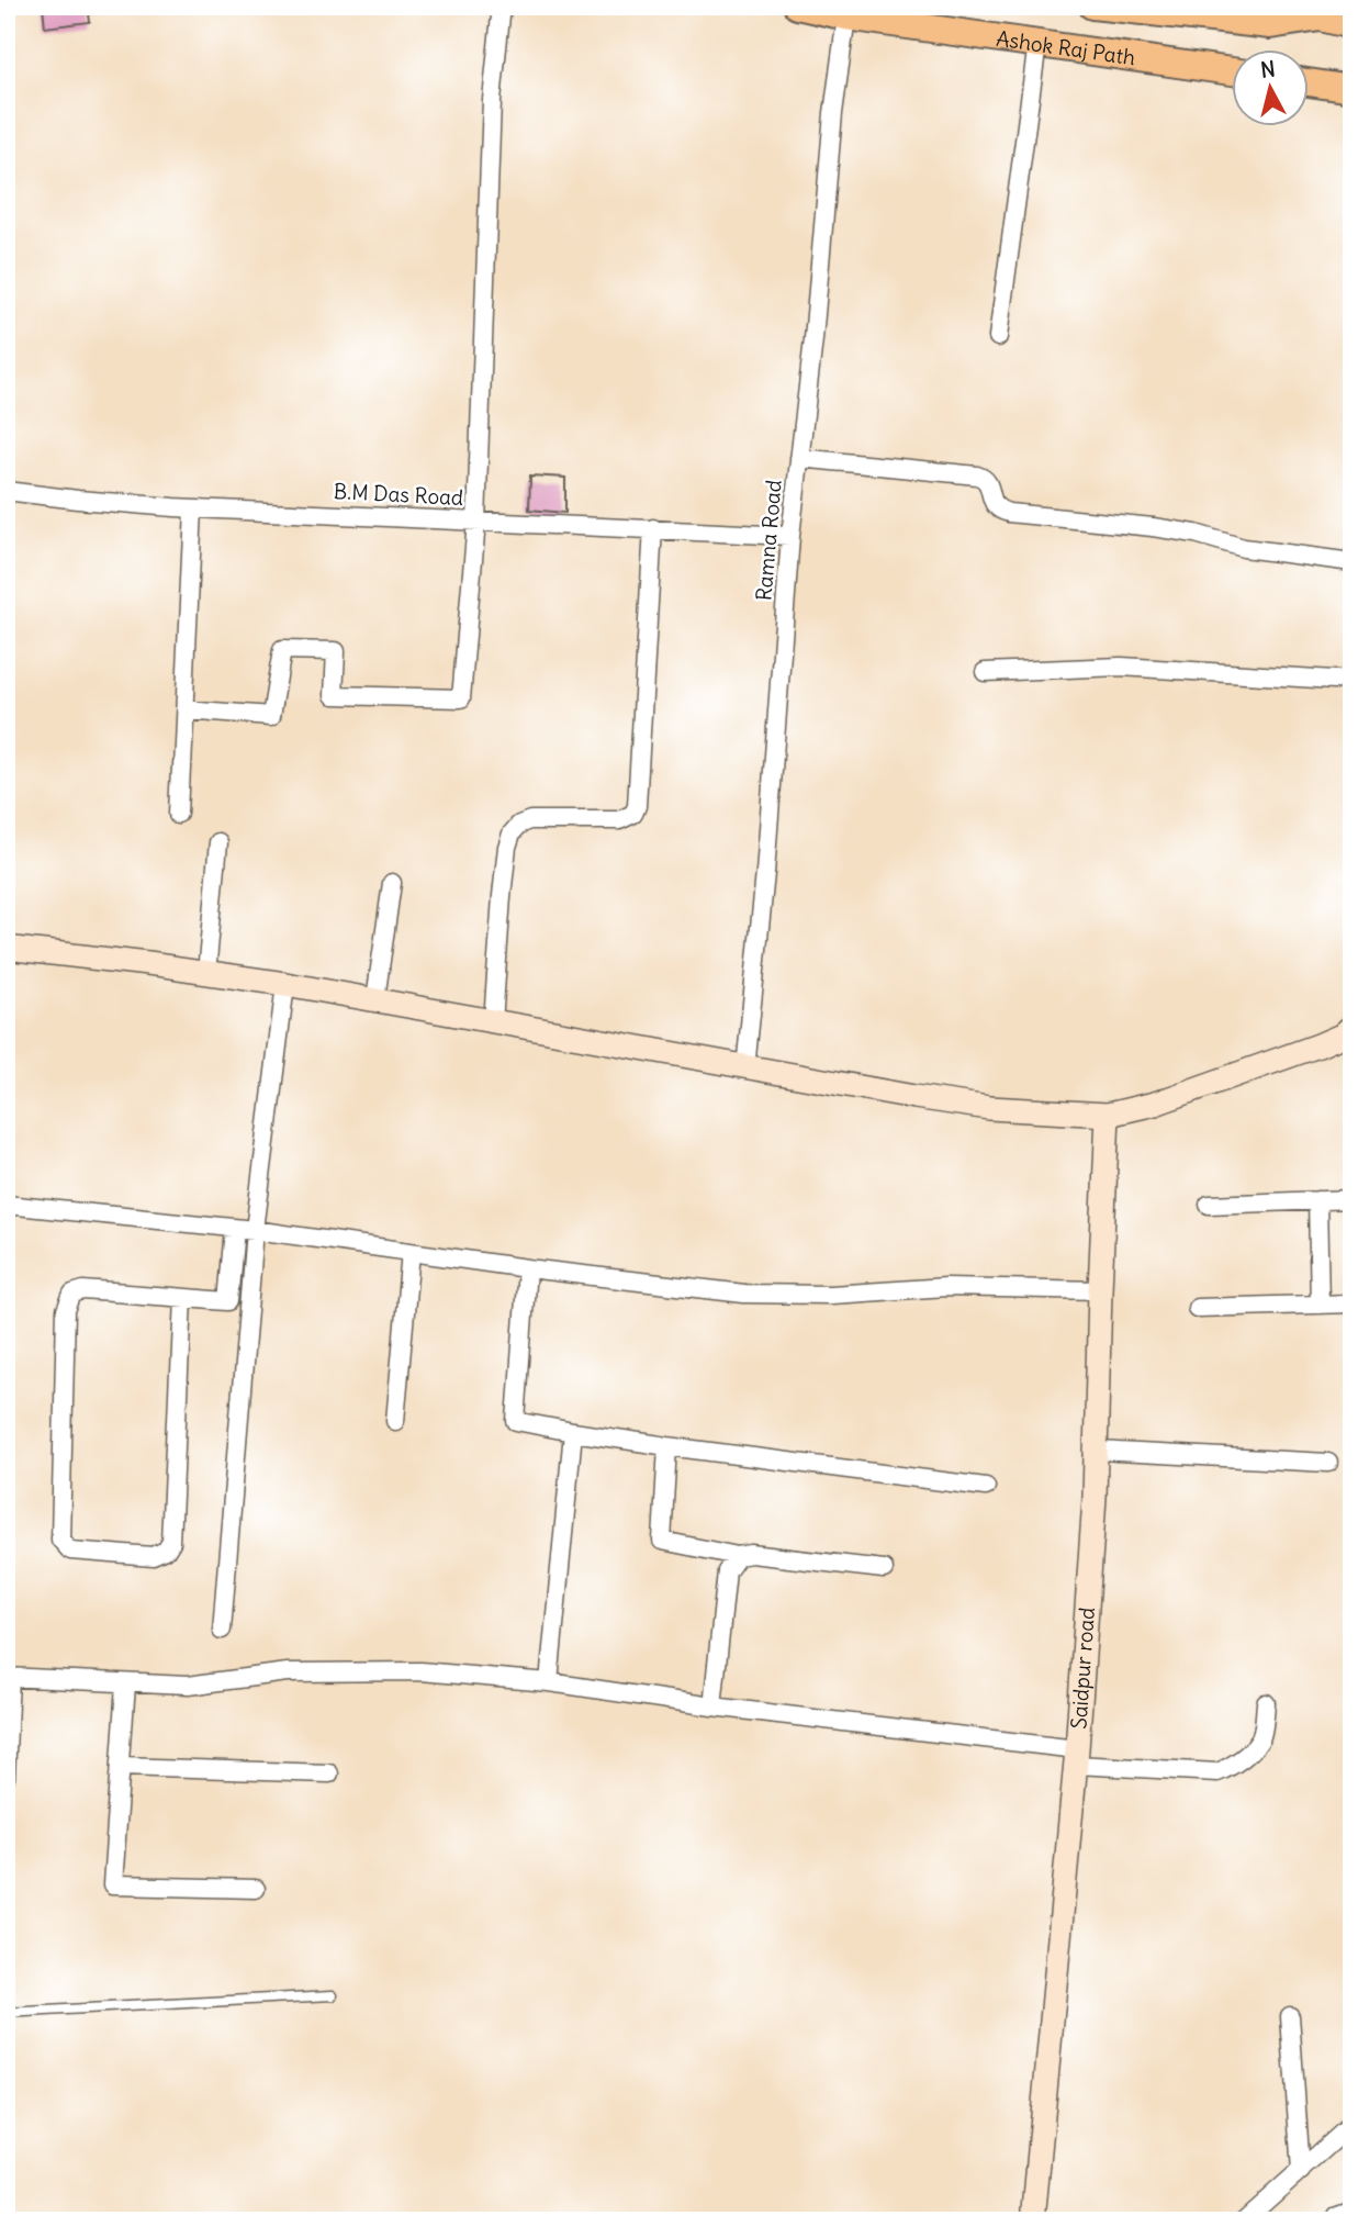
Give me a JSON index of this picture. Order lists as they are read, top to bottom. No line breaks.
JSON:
{"streets":{"main road":["Ashok Raj Path","Saidpur road"],"street":["B.M Das Road","Ramna Road"]},"crossings":[["Ashok Raj Path","Ramna Road"],["B.M Das Road","Ramna Road"]],"north":"top"}
